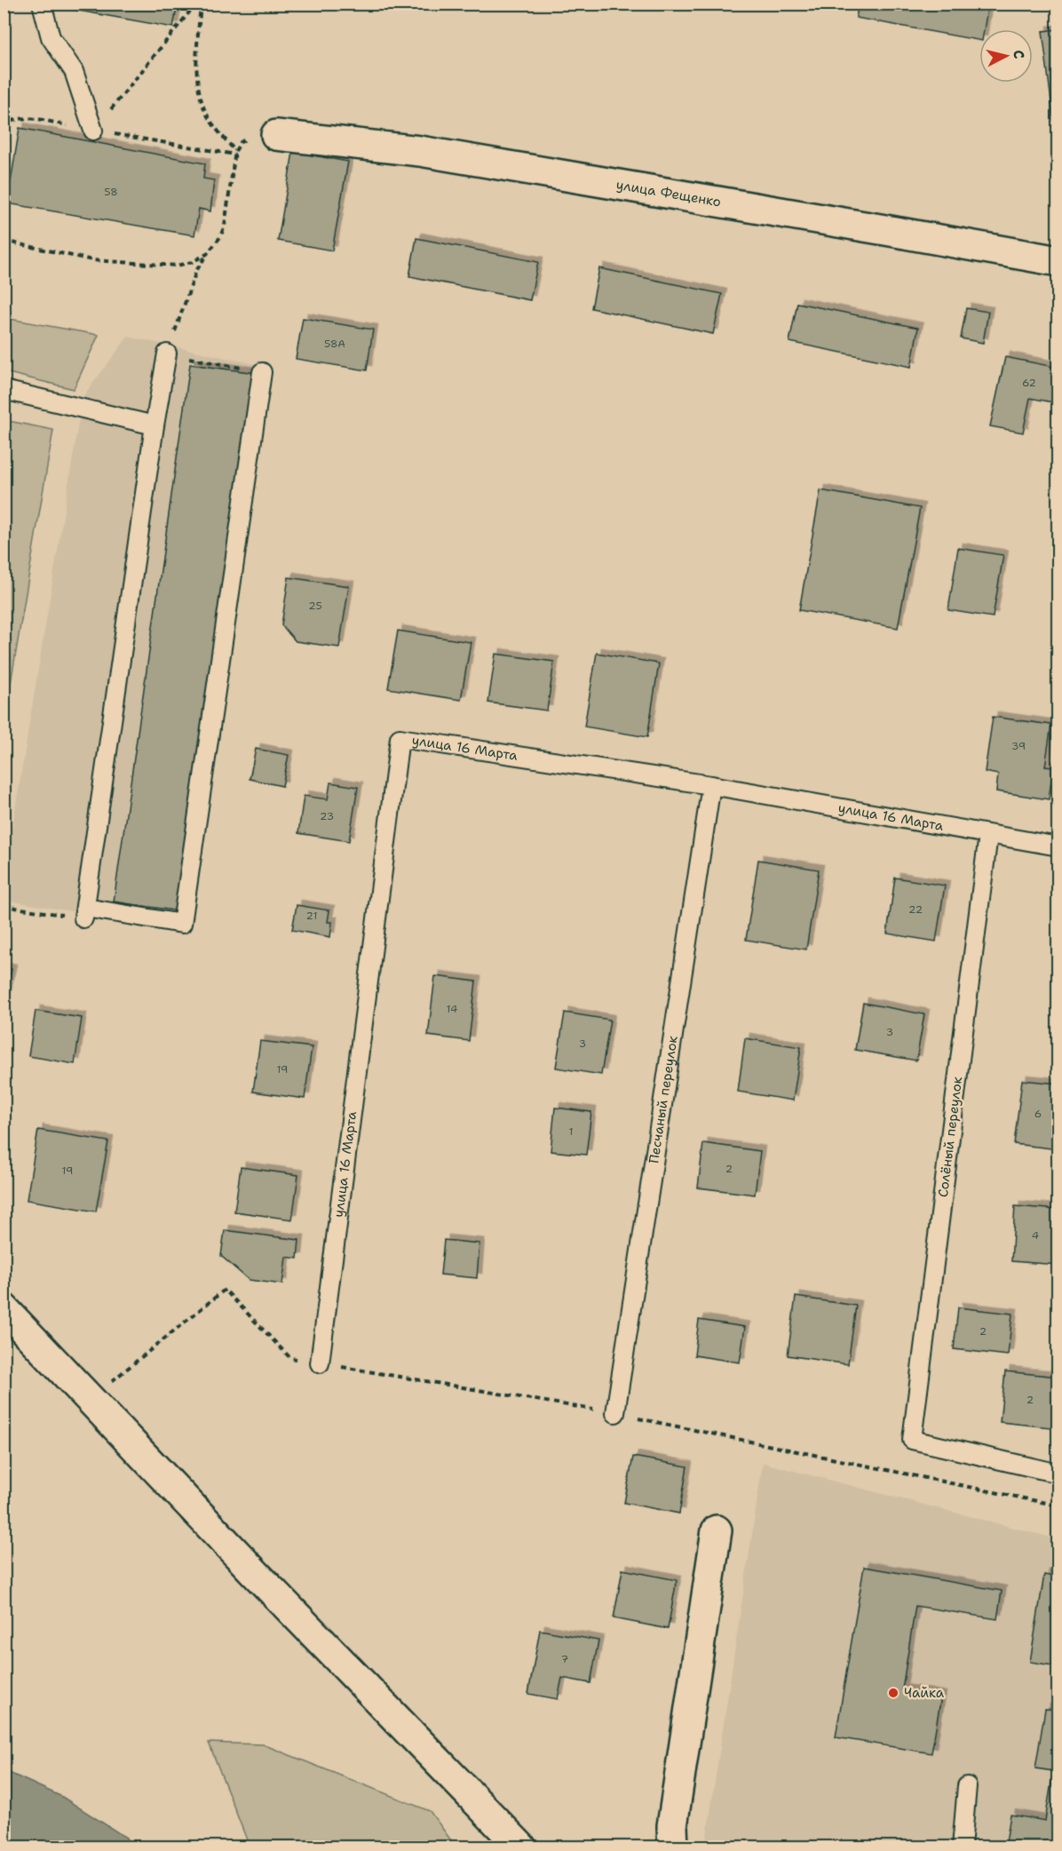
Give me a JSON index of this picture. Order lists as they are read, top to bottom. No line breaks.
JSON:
{"streets":{"street":["улица Фещенко"],"lane":["улица 16 Марта","Песчаный переулок","Солёный переулок"]},"crossings":[["улица 16 Марта","Песчаный переулок"],["улица 16 Марта","Солёный переулок"]],"places":["Чайка"],"house_numbers":["58","58А","62","25","39","23","22","21","14","3","3","19","6","1","2","19","4","2","2","7"],"north":"right"}
